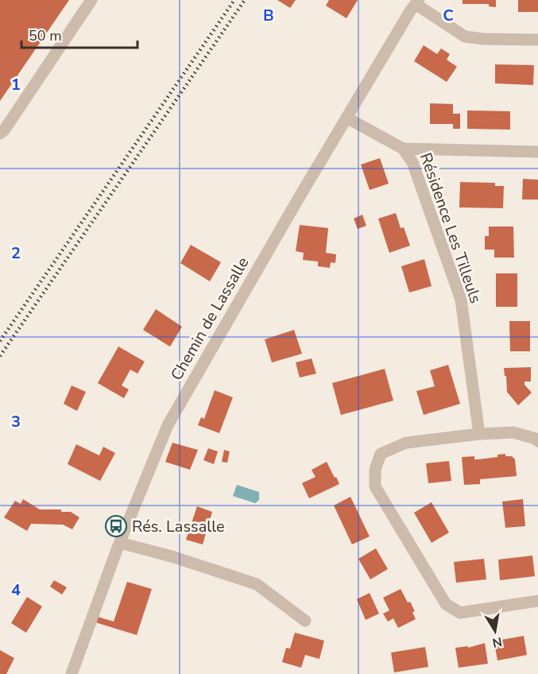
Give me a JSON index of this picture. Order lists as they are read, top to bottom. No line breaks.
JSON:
{"streets":{"street":["Résidence Les Tilleuls","Chemin de Lassalle"]},"crossings":[["Résidence Les Tilleuls","Chemin de Lassalle"]],"places":{"bus stop":["Rés. Lassalle"]},"scale_bar":"50 m","north":"bottom","grid":{"columns":["B","C"],"rows":["1","2","3","4"]}}
